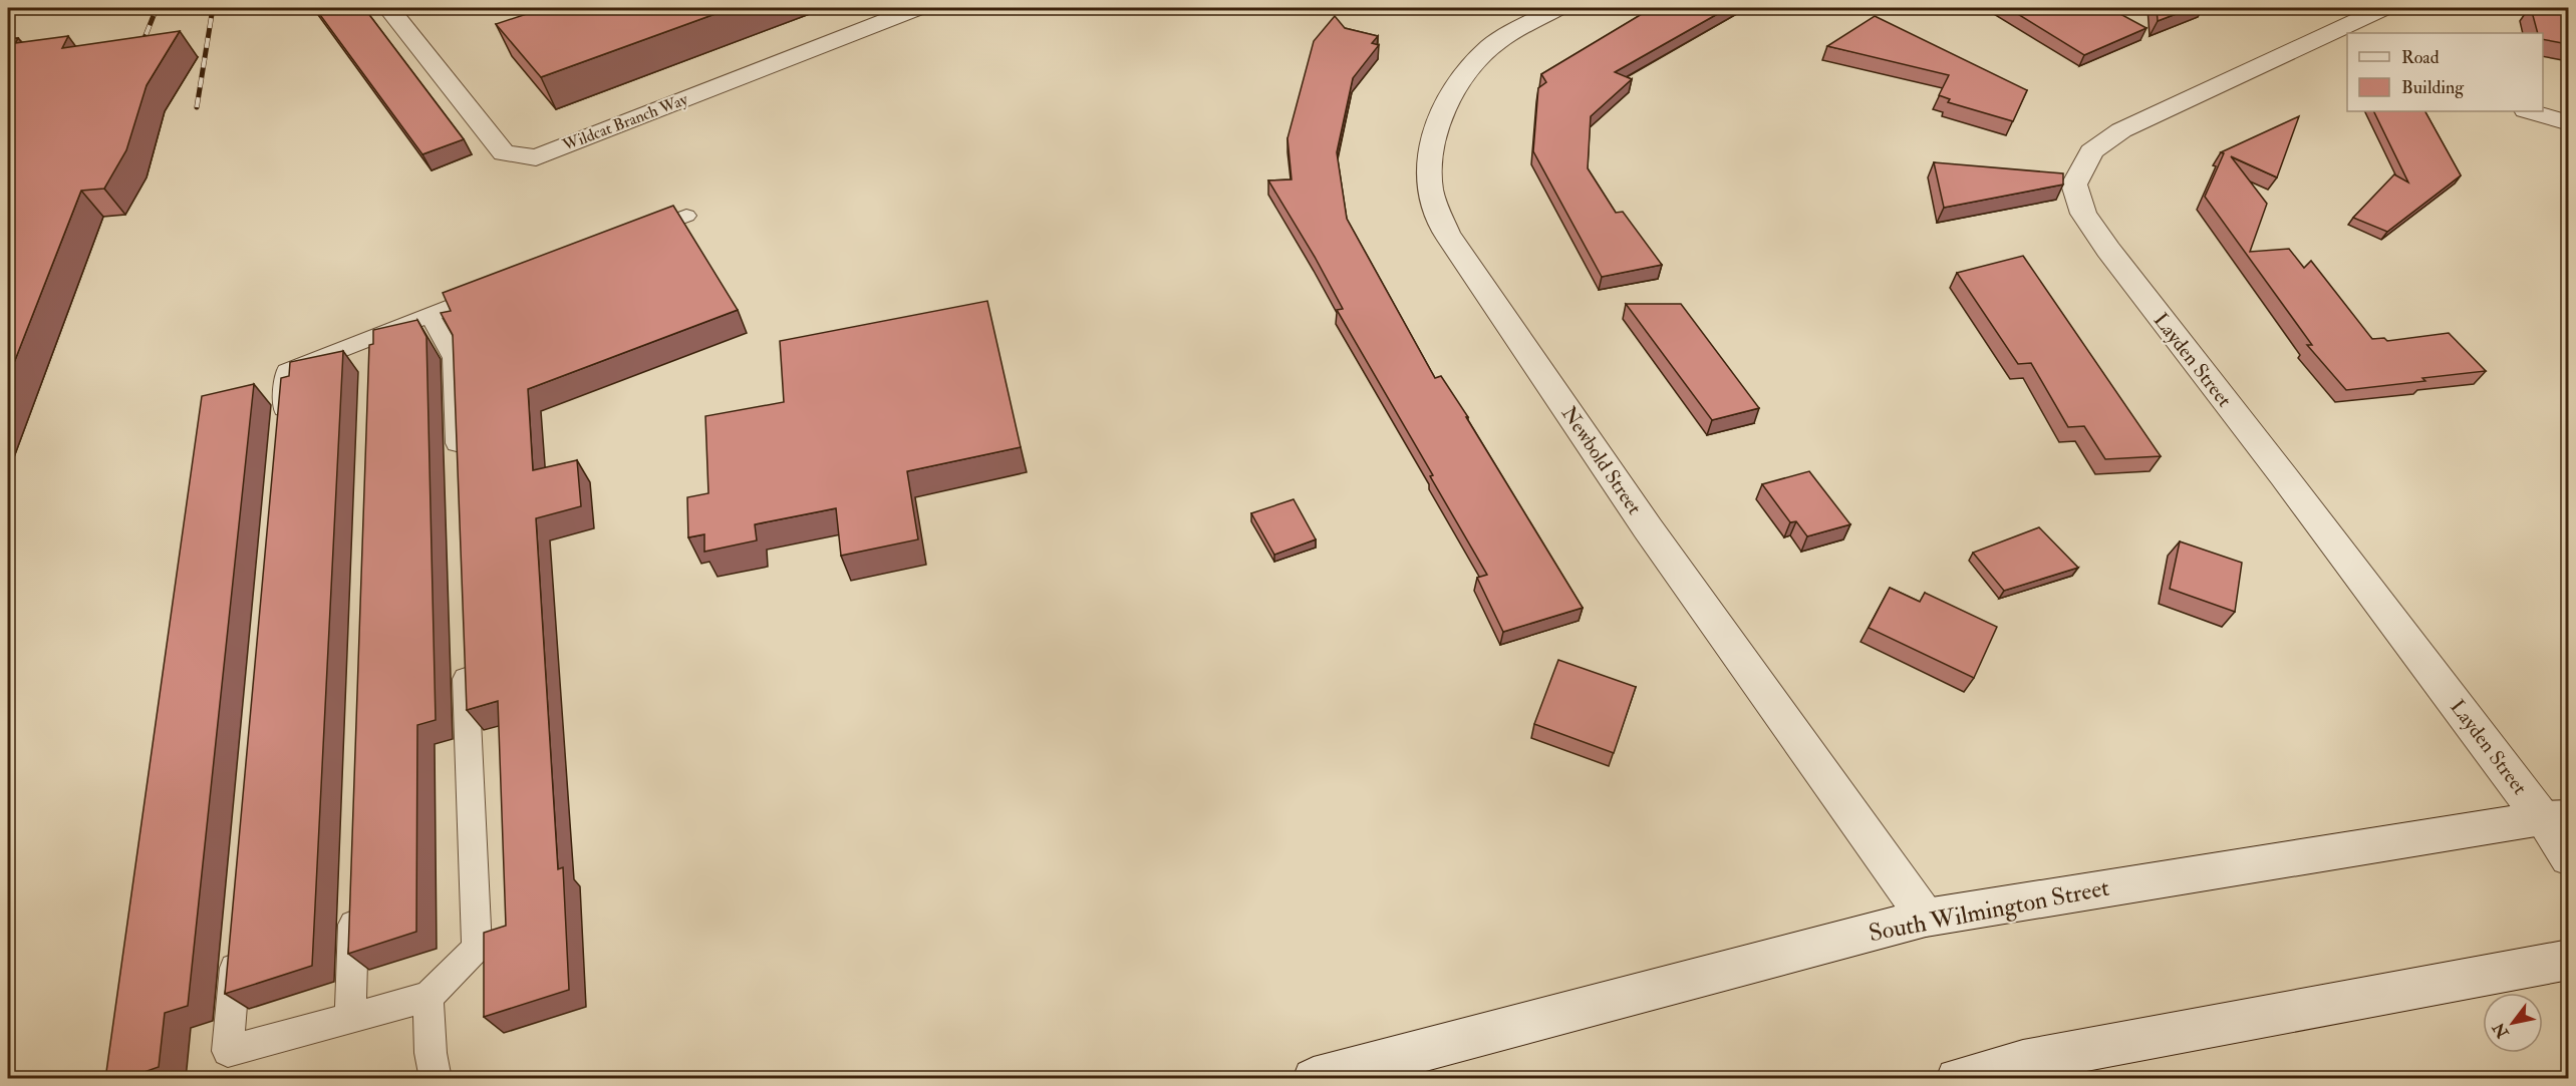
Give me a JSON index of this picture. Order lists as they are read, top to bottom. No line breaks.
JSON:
{"streets":{"street":["Wildcat Branch Way","Layden Street","Newbold Street","South Wilmington Street"]},"crossings":[["Layden Street","South Wilmington Street"],["Newbold Street","South Wilmington Street"]],"legend":["Road","Building"],"north":"bottom left"}
